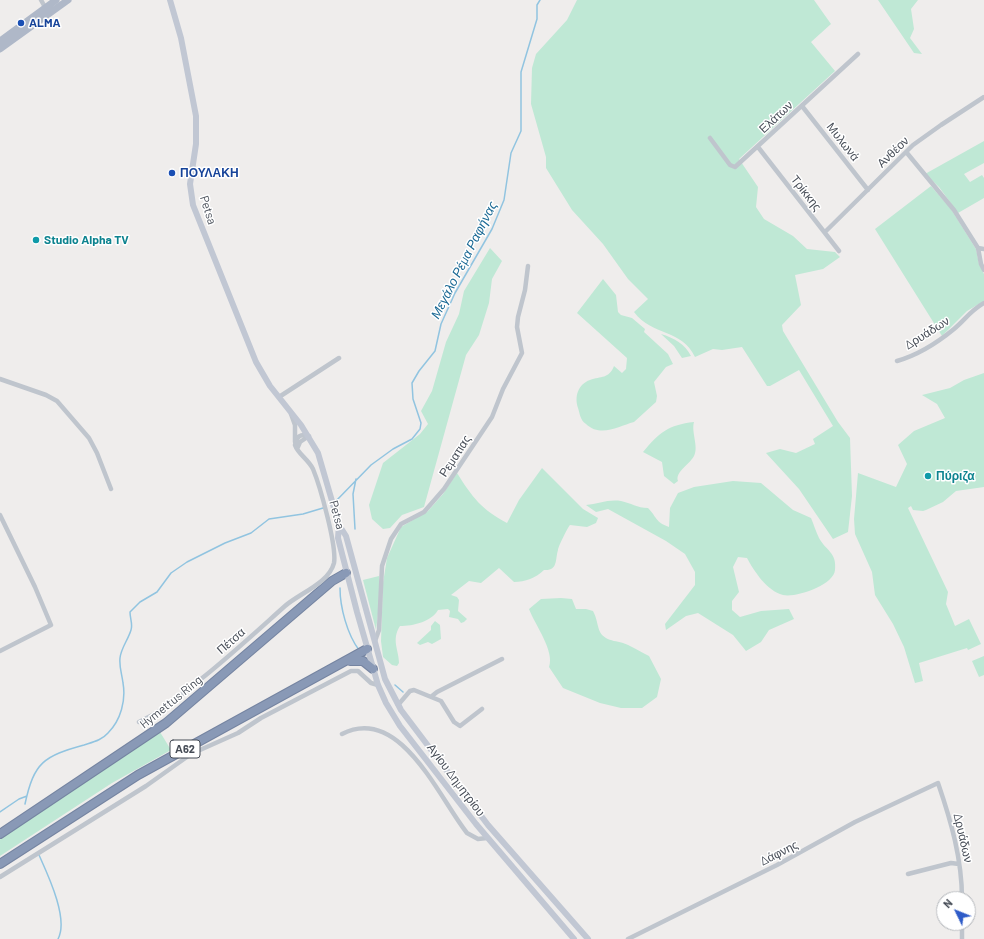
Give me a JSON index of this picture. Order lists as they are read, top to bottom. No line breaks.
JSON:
{"streets":{"highway":["Hymettus Ring","Α62"],"main road":["Petsa","Αγίου Δημητρίου"],"street":["Ελάτων","Μυλωνά","Ανθέον","Τρίκκης","Δρυάδων","Ρεματιας","Πέτσα","Δάφνης"]},"crossings":[["Ελάτων","Μυλωνά"],["Ελάτων","Τρίκκης"],["Μυλωνά","Ανθέον"],["Ανθέον","Τρίκκης"],["Petsa","Πέτσα"],["Δρυάδων","Δάφνης"],["Ρεματιας","Αγίου Δημητρίου"],["Hymettus Ring","Αγίου Δημητρίου"]],"water":["Μεγάλο Ρέμα Ραφήνας"],"places":["ALMA","ΠΟΥΛΑΚΗ","Studio Alpha TV","Πύριζα"],"north":"top left"}
